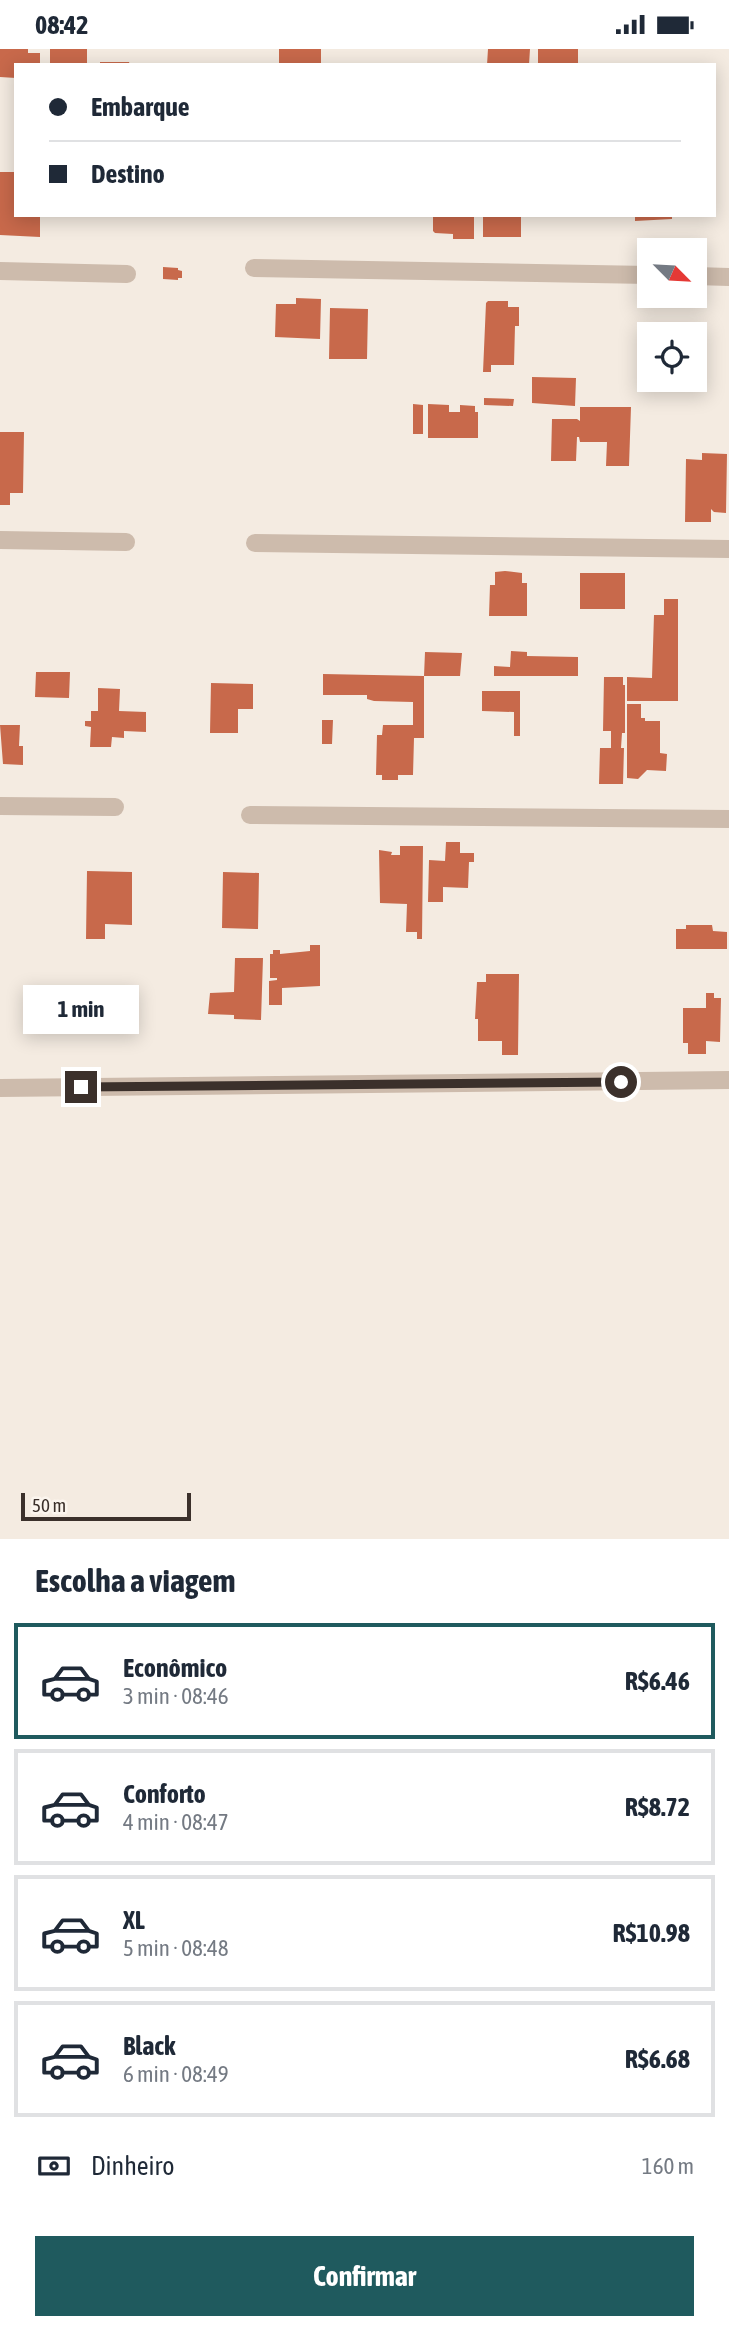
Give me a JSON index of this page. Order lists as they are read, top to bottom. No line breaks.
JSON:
{"scale_bar":"50 m","north":"bottom right","page":{"status":"08:42","banner":["Embarque","Destino"],"bubble":"1 min","scale":"50 m","heading":"Escolha a viagem","list":[{"name":"Econômico","note":"3 min · 08:46","value":"R$6.46"},{"name":"Conforto","note":"4 min · 08:47","value":"R$8.72"},{"name":"XL","note":"5 min · 08:48","value":"R$10.98"},{"name":"Black","note":"6 min · 08:49","value":"R$6.68"}],"pay":["Dinheiro","160 m"],"buttons":"Confirmar"}}
